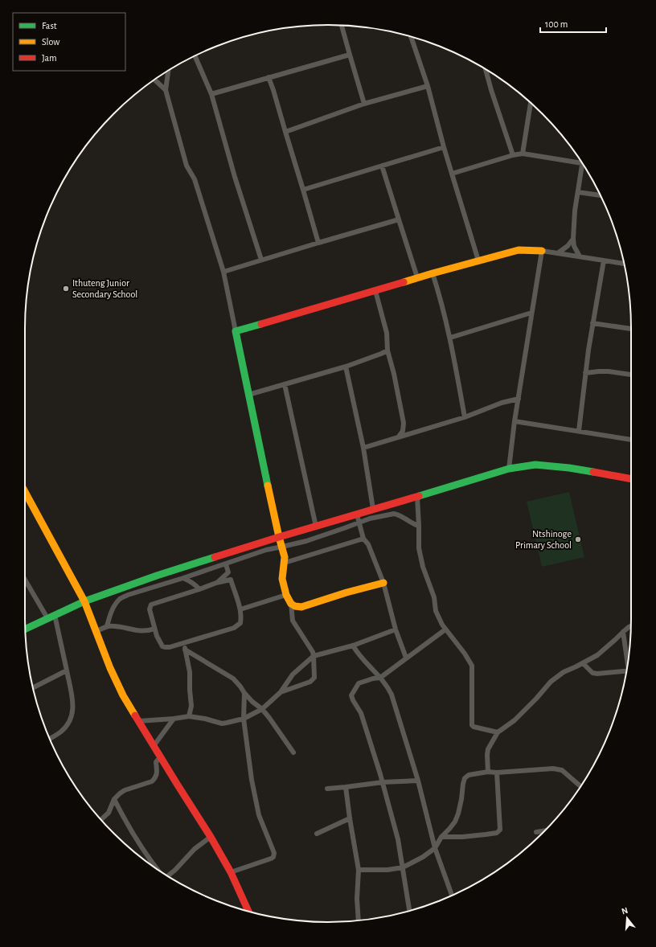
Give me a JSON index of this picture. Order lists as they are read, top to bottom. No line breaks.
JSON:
{"places":["Ithuteng Junior Secondary School","Ntshinoge Primary School"],"legend":["Fast","Slow","Jam"],"scale_bar":"100 m","north":"top"}
